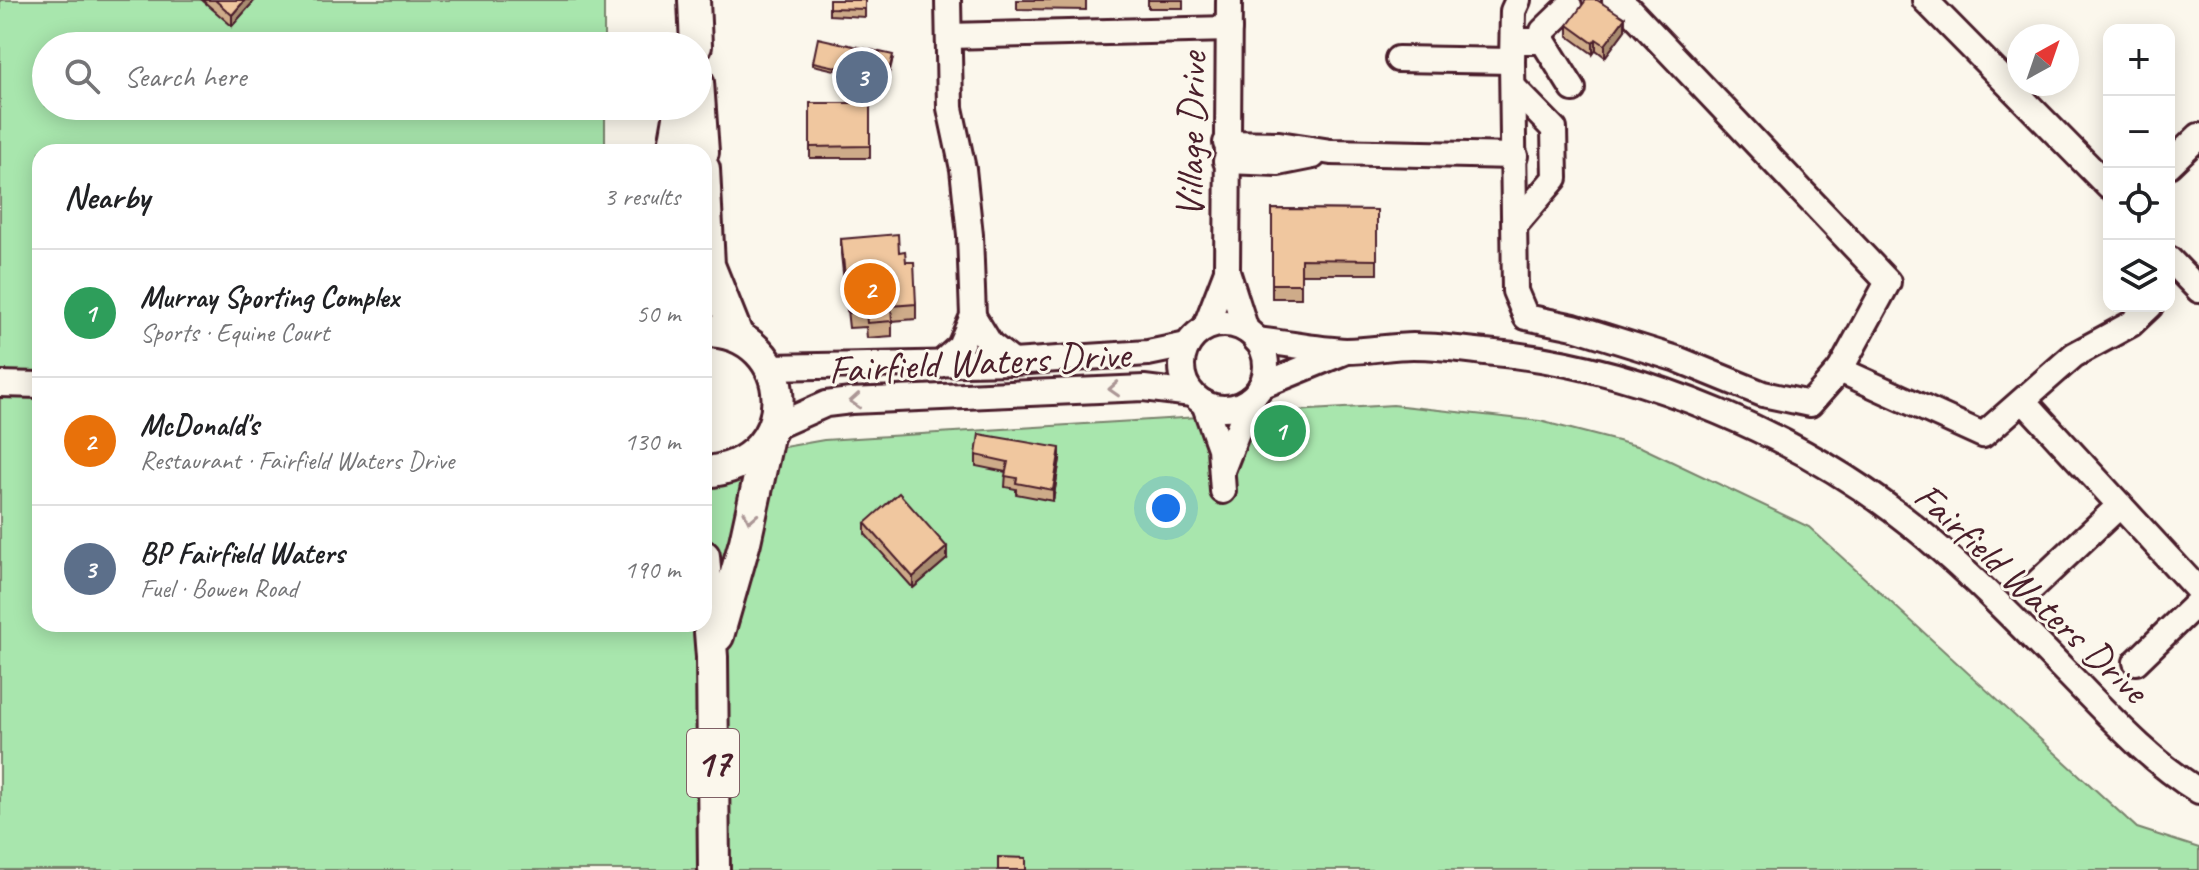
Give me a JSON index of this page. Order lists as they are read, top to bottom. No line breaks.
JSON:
{"streets":{"main road":["17"],"street":["Village Drive","Fairfield Waters Drive"]},"crossings":[["Village Drive","Fairfield Waters Drive"],["Fairfield Waters Drive","17"]],"north":"top right","page":{"map_buttons":["+","−"],"search":"Search here","pins":["3","2","1"],"heading":["Nearby","3 results"],"list":[{"mark":"1","name":"Murray Sporting Complex","note":"Sports · Equine Court","value":"50 m"},{"mark":"2","name":"McDonald's","note":"Restaurant · Fairfield Waters Drive","value":"130 m"},{"mark":"3","name":"BP Fairfield Waters","note":"Fuel · Bowen Road","value":"190 m"}]}}
